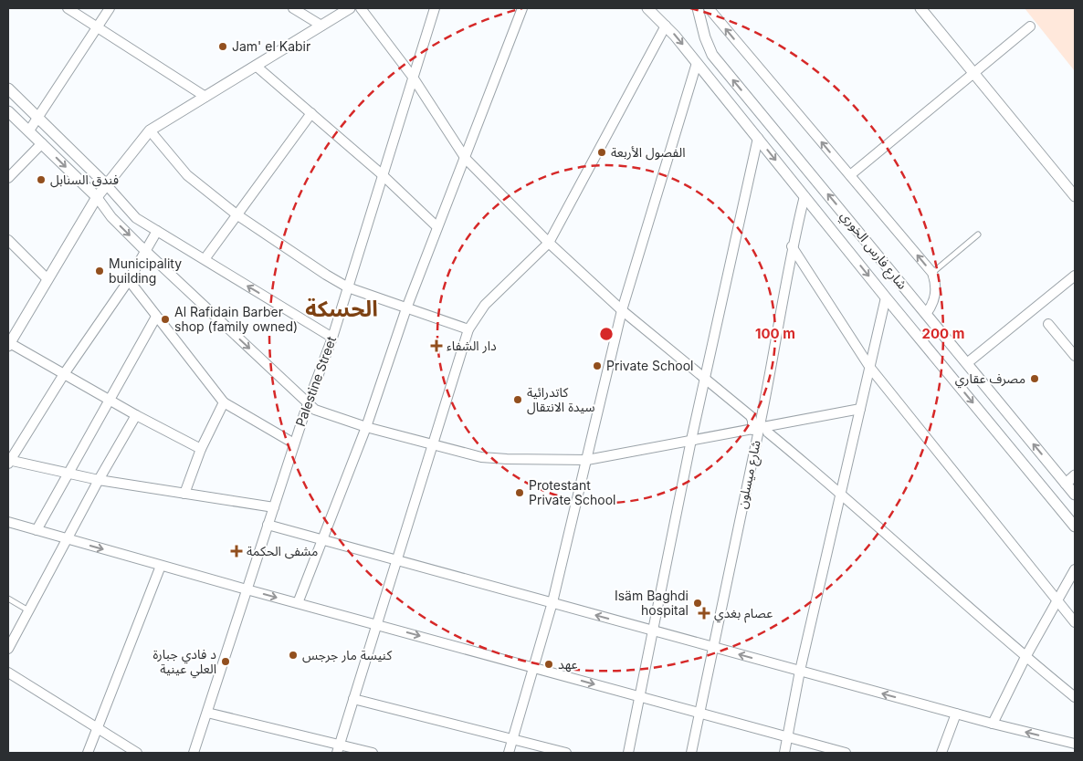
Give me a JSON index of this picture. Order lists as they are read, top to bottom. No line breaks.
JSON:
{"streets":{"street":["شارع فارس الخوري","Palestine Street","شارع ميسلون"]},"districts":["الحسكة"],"places":{"other":["Jam' el Kabir","الفصول الأربعة","فندق السنابل","Municipality building","Al Rafidain Barber shop (family owned)","Private School","مصرف عقاري","كاتدرائية سيدة الانتقال","Protestant Private School","Isäm Baghdi hospital","كنيسة مار جرجس","د فادي جبارة العلي عينية","عهد"],"health":["دار الشفاء","مشفى الحكمة","عصام بغدي"]},"rings":["100 m","200 m"]}
